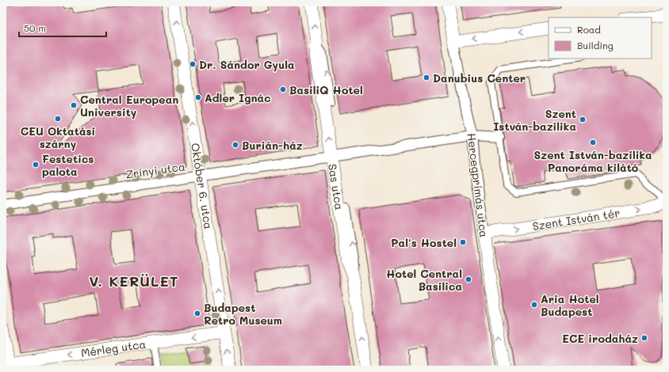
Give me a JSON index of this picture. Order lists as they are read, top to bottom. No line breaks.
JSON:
{"streets":{"street":["Zrínyi utca","Hercegprímás utca","Október 6. utca","Sas utca","Szent István tér","Mérleg utca"]},"crossings":[["Zrínyi utca","Október 6. utca"],["Zrínyi utca","Sas utca"],["Hercegprímás utca","Szent István tér"],["Október 6. utca","Mérleg utca"]],"one_way":["Hercegprímás utca","Október 6. utca","Sas utca","Szent István tér","Mérleg utca"],"districts":["V. KERÜLET"],"places":["Dr. Sándor Gyula","Danubius Center","BasiliQ Hotel","Adler Ignác","Central European University","CEU Oktatási szárny","Szent István-bazilika","Szent István-bazilika Panoráma kilátó","Burián-ház","Festetics palota","Pal's Hostel","Hotel Central Basilica","Aria Hotel Budapest","Budapest Retro Museum","ECE irodaház"],"legend":["Road","Building"],"scale_bar":"50 m"}
